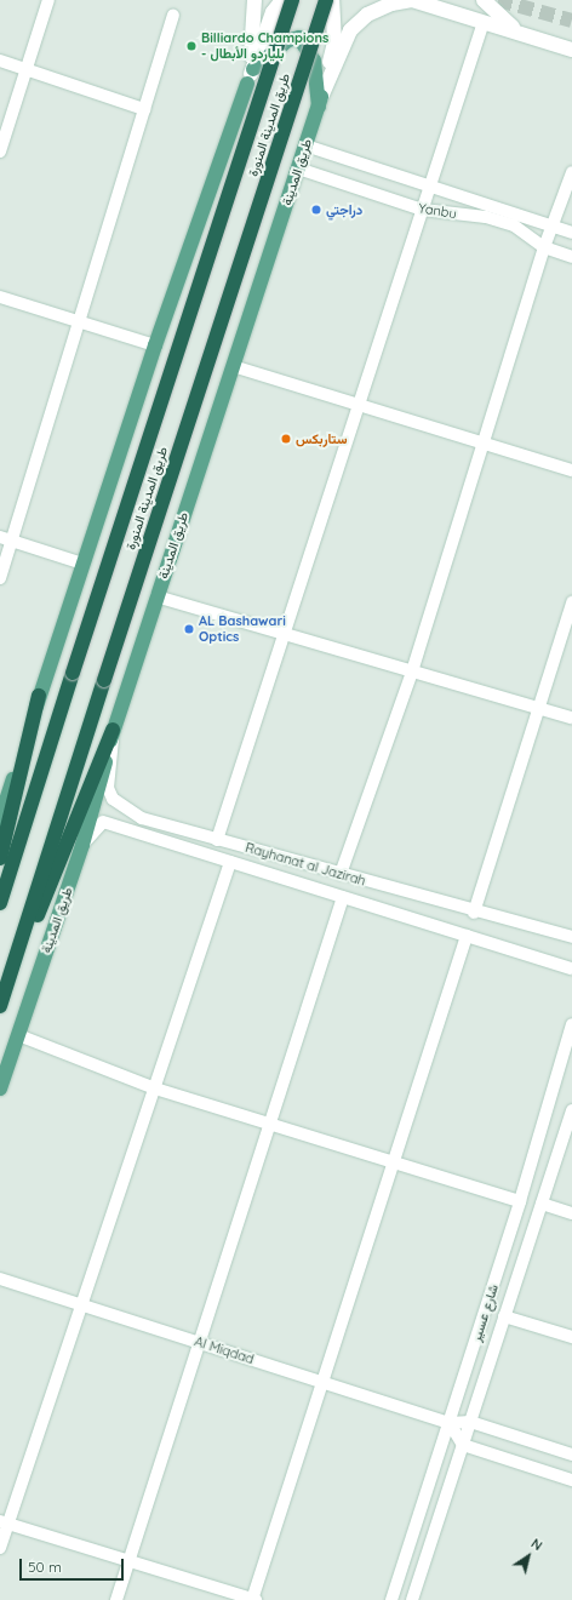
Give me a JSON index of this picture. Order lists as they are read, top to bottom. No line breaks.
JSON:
{"streets":{"highway":["طريق المدينة المنورة"],"main road":["طريق المدينة"],"street":["Yanbu","Rayhanat al Jazirah","شارع عسير","Al Miqdad"]},"crossings":[["طريق المدينة","Yanbu"],["طريق المدينة","Rayhanat al Jazirah"],["شارع عسير","Al Miqdad"]],"places":["Billiardo Champions - بلياردو الأبطال","دراجتي","ستاربكس","AL Bashawari Optics"],"scale_bar":"50 m","north":"top right"}
